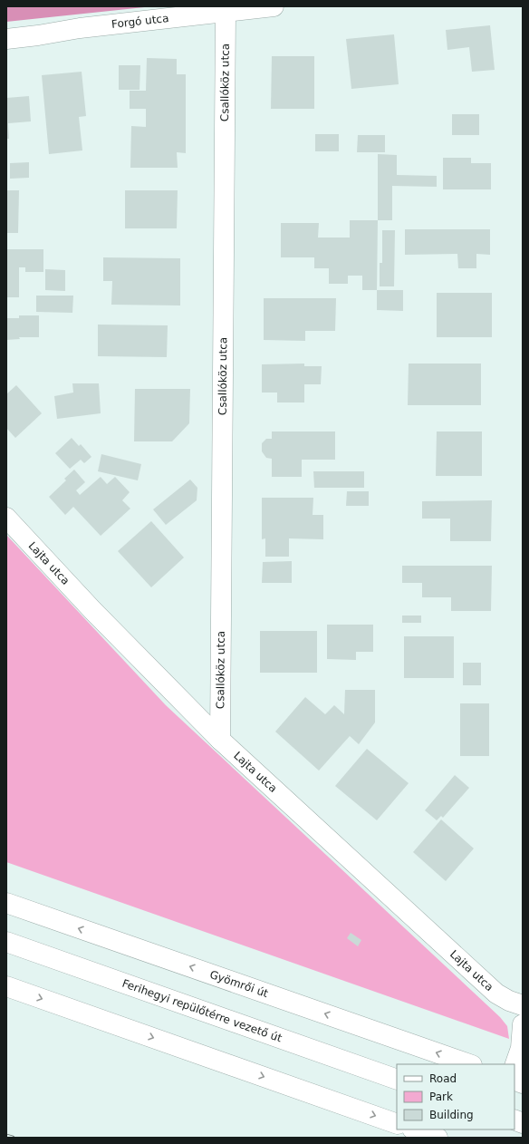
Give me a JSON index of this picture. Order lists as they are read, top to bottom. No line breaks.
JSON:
{"streets":{"street":["Forgó utca","Csallóköz utca","Lajta utca","Gyömrői út","Ferihegyi repülőtérre vezető út"]},"crossings":[["Forgó utca","Csallóköz utca"],["Csallóköz utca","Lajta utca"]],"legend":["Road","Park","Building"]}
